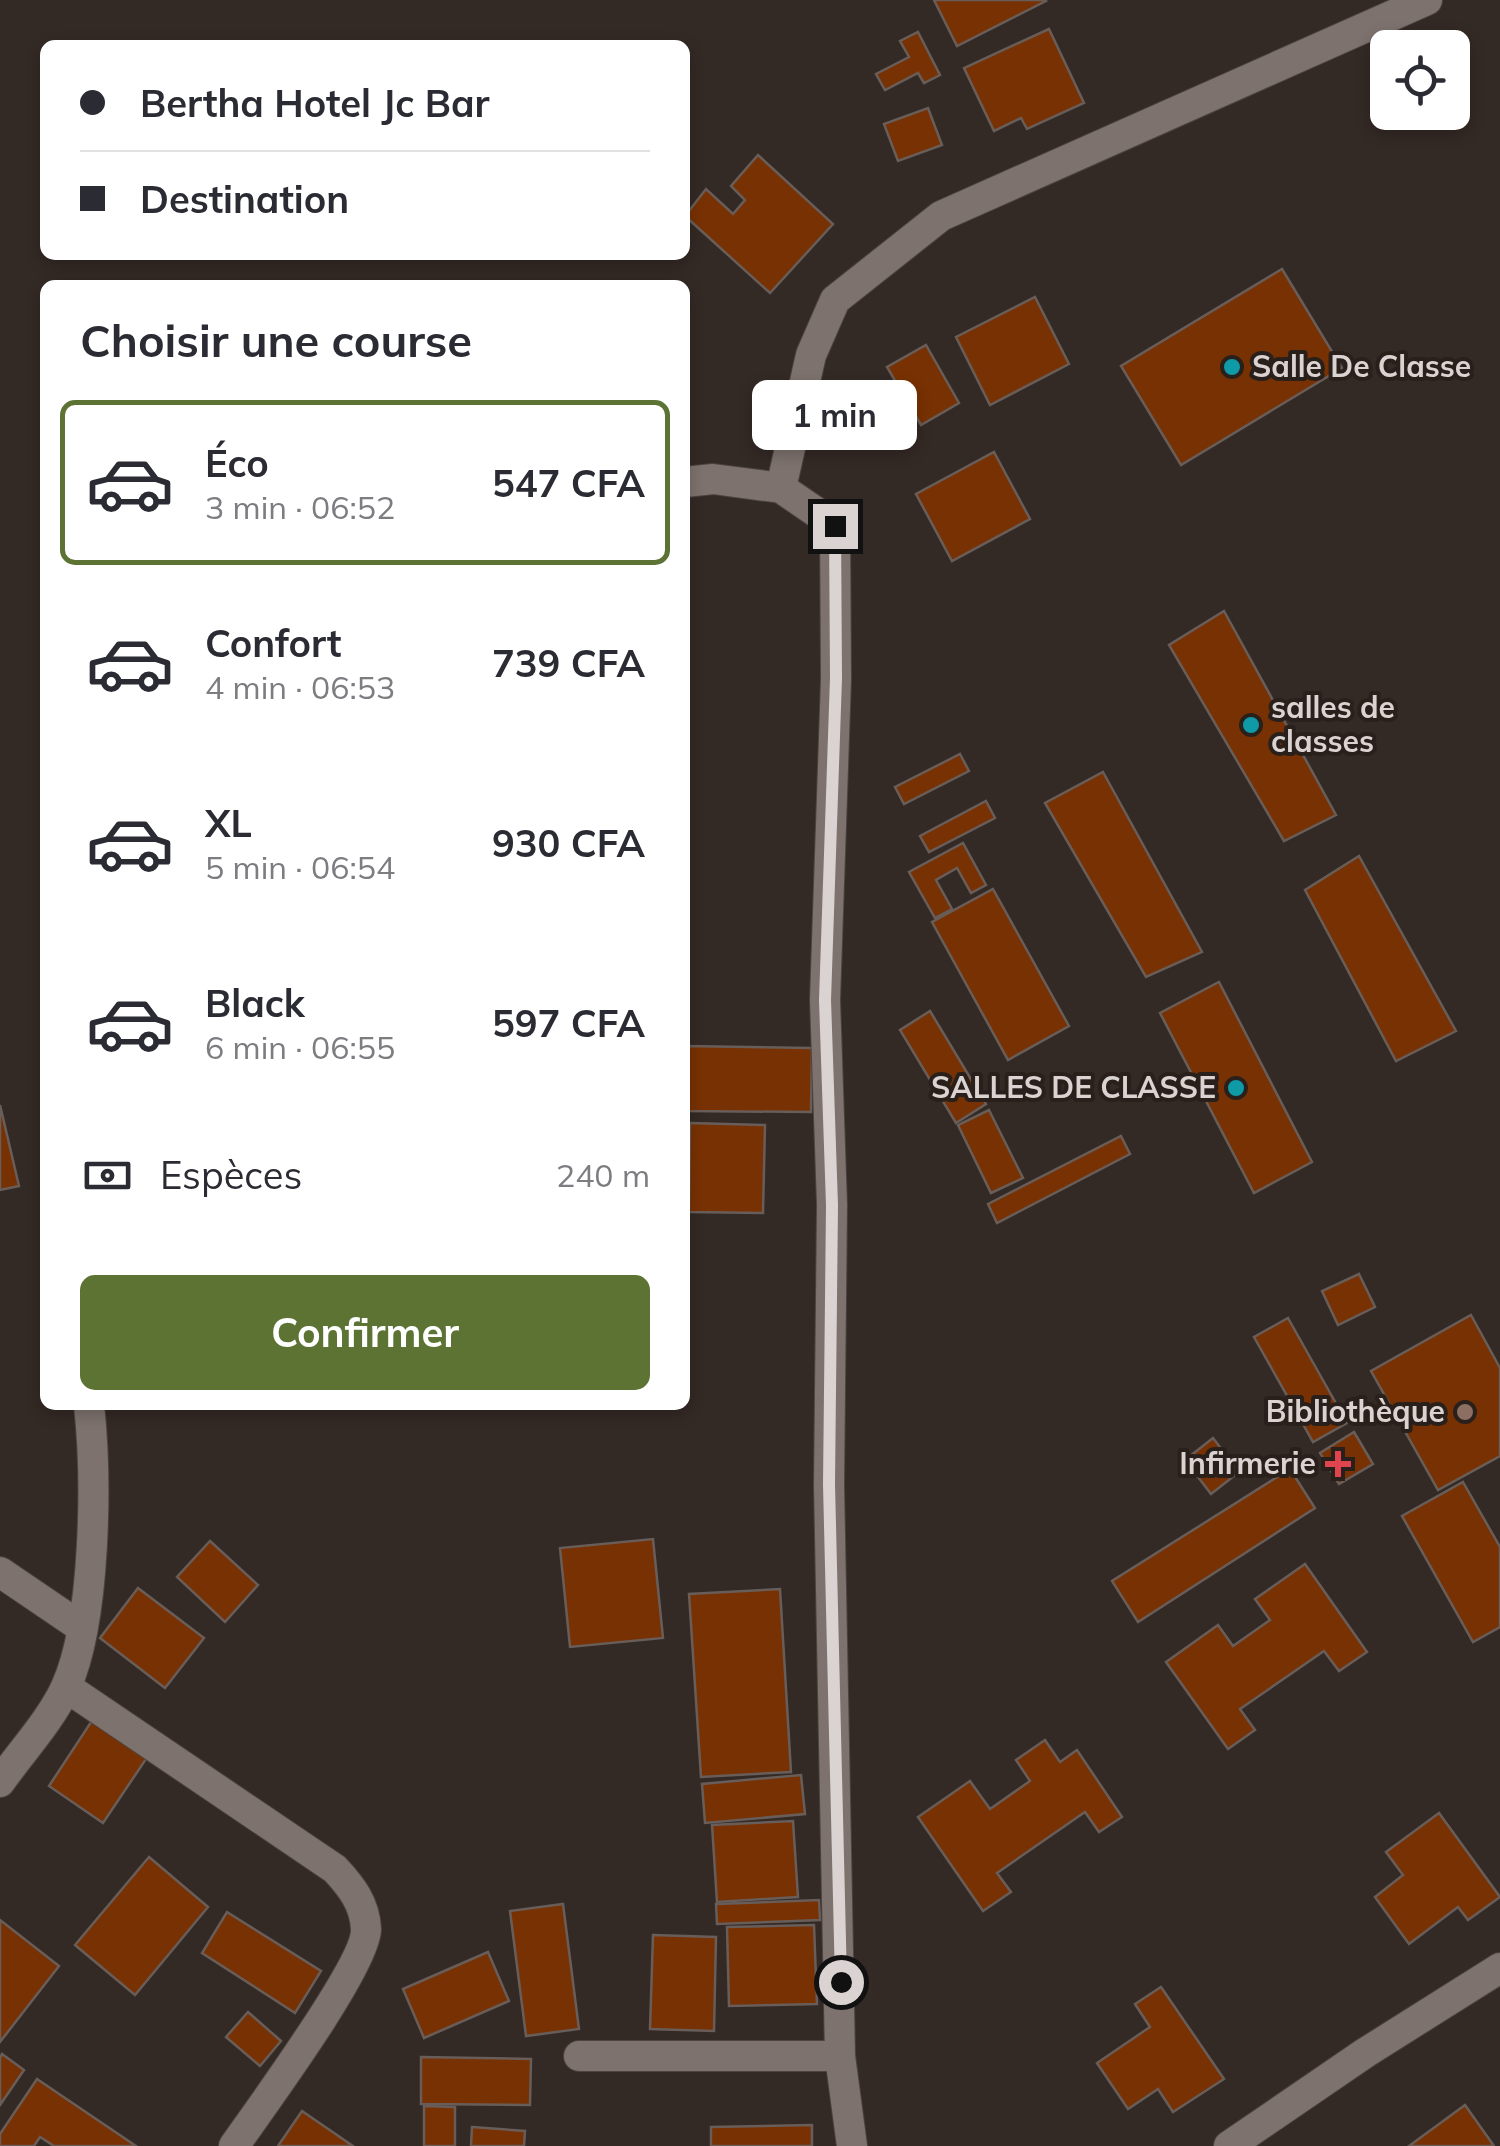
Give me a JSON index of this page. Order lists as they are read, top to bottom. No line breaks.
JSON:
{"places":{"other":["Salle De Classe","salles de classes","SALLES DE CLASSE","Bibliothèque"],"health":["Infirmerie"]},"page":{"banner":["Bertha Hotel Jc Bar","Destination"],"heading":"Choisir une course","bubble":"1 min","list":[{"name":"Éco","note":"3 min · 06:52","value":"547 CFA"},{"name":"Confort","note":"4 min · 06:53","value":"739 CFA"},{"name":"XL","note":"5 min · 06:54","value":"930 CFA"},{"name":"Black","note":"6 min · 06:55","value":"597 CFA"}],"pay":["Espèces","240 m"],"buttons":"Confirmer"}}
